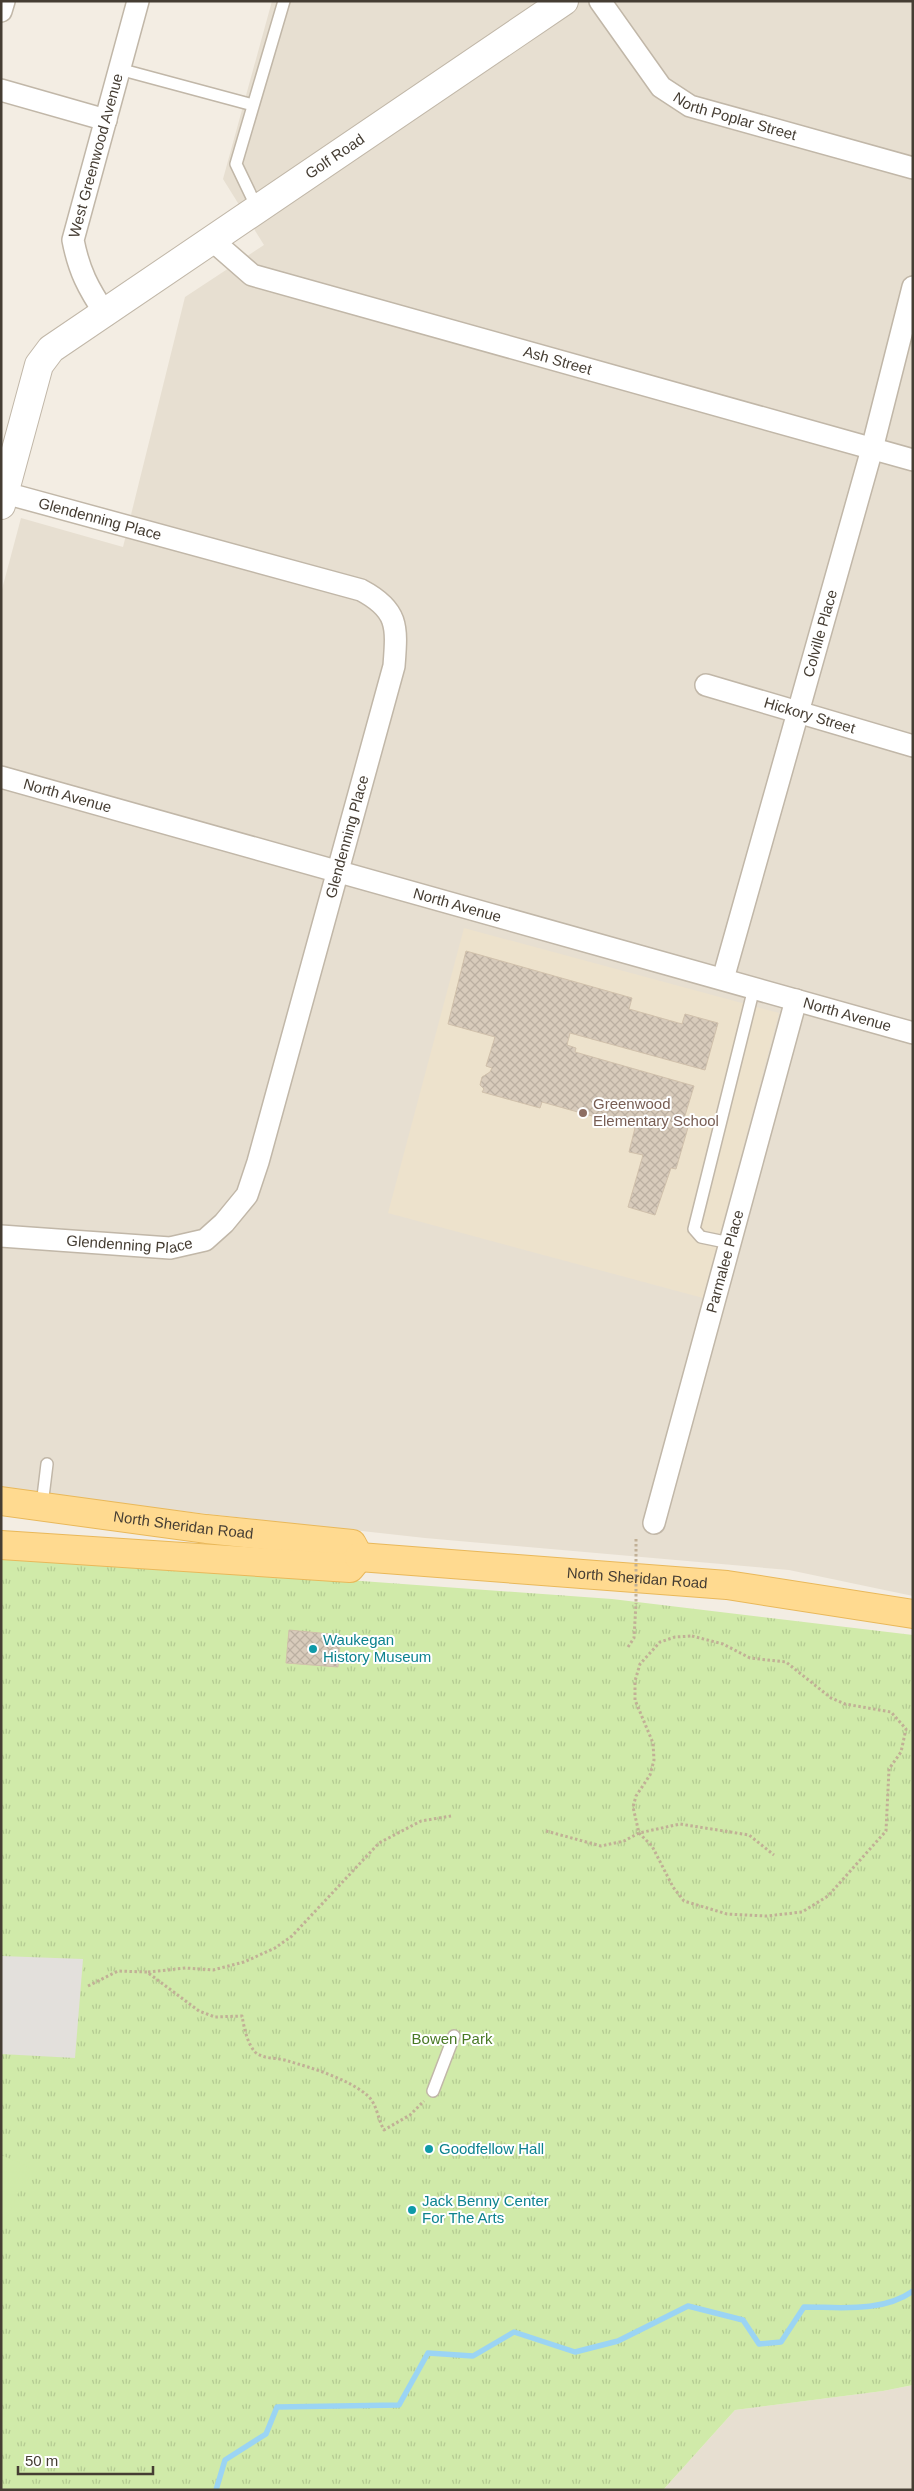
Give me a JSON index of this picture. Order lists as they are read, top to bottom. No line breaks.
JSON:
{"streets":{"main road":["North Sheridan Road"],"street":["North Poplar Street","West Greenwood Avenue","Golf Road","Ash Street","Glendenning Place","Colville Place","Hickory Street","North Avenue","Parmalee Place"]},"crossings":[["West Greenwood Avenue","Golf Road"],["Golf Road","Ash Street"],["Ash Street","Colville Place"],["Glendenning Place","North Avenue"],["Colville Place","Hickory Street"],["Colville Place","North Avenue"],["North Avenue","Parmalee Place"]],"parks":["Bowen Park"],"places":["Greenwood Elementary School","Waukegan History Museum","Goodfellow Hall","Jack Benny Center For The Arts"],"scale_bar":"50 m"}
